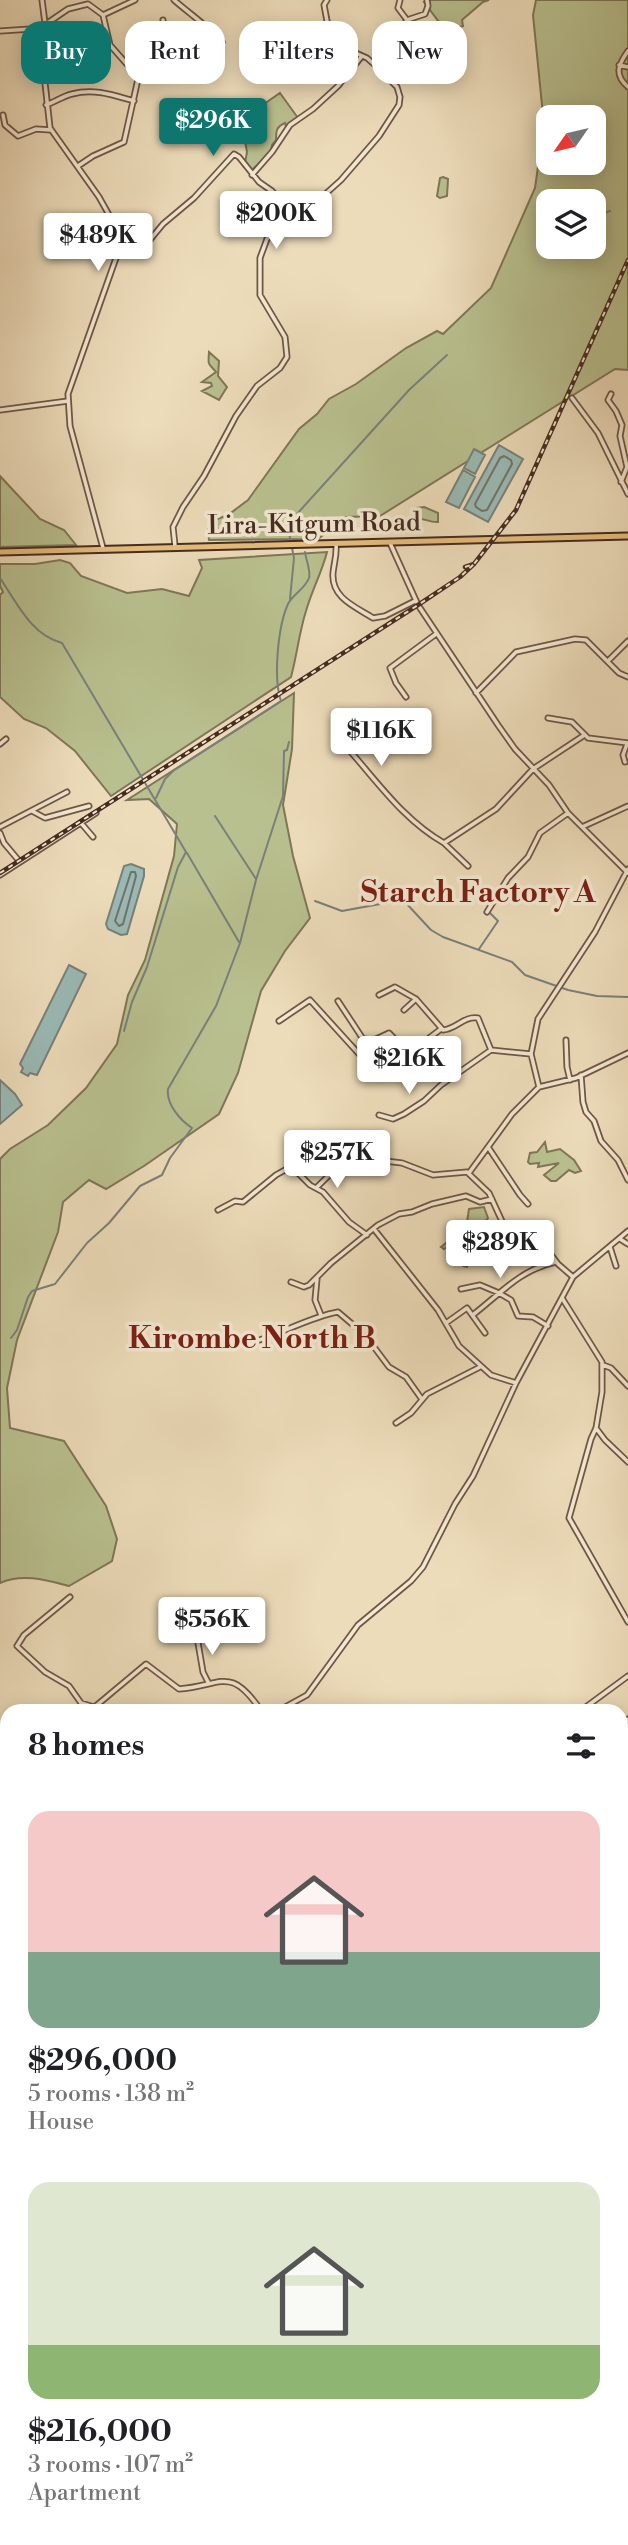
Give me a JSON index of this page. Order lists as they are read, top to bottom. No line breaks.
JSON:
{"streets":{"main road":["Lira-Kitgum Road"]},"districts":["Starch Factory A","Kirombe North B"],"north":"bottom left","page":{"chip":["Buy","Rent","Filters","New"],"price":["$296K","$200K","$489K","$116K","$216K","$257K","$289K","$556K"],"heading":"8 homes","list":[{"name":"$296,000","note":"5 rooms · 138 m² · House"},{"name":"$216,000","note":"3 rooms · 107 m² · Apartment"}]}}
